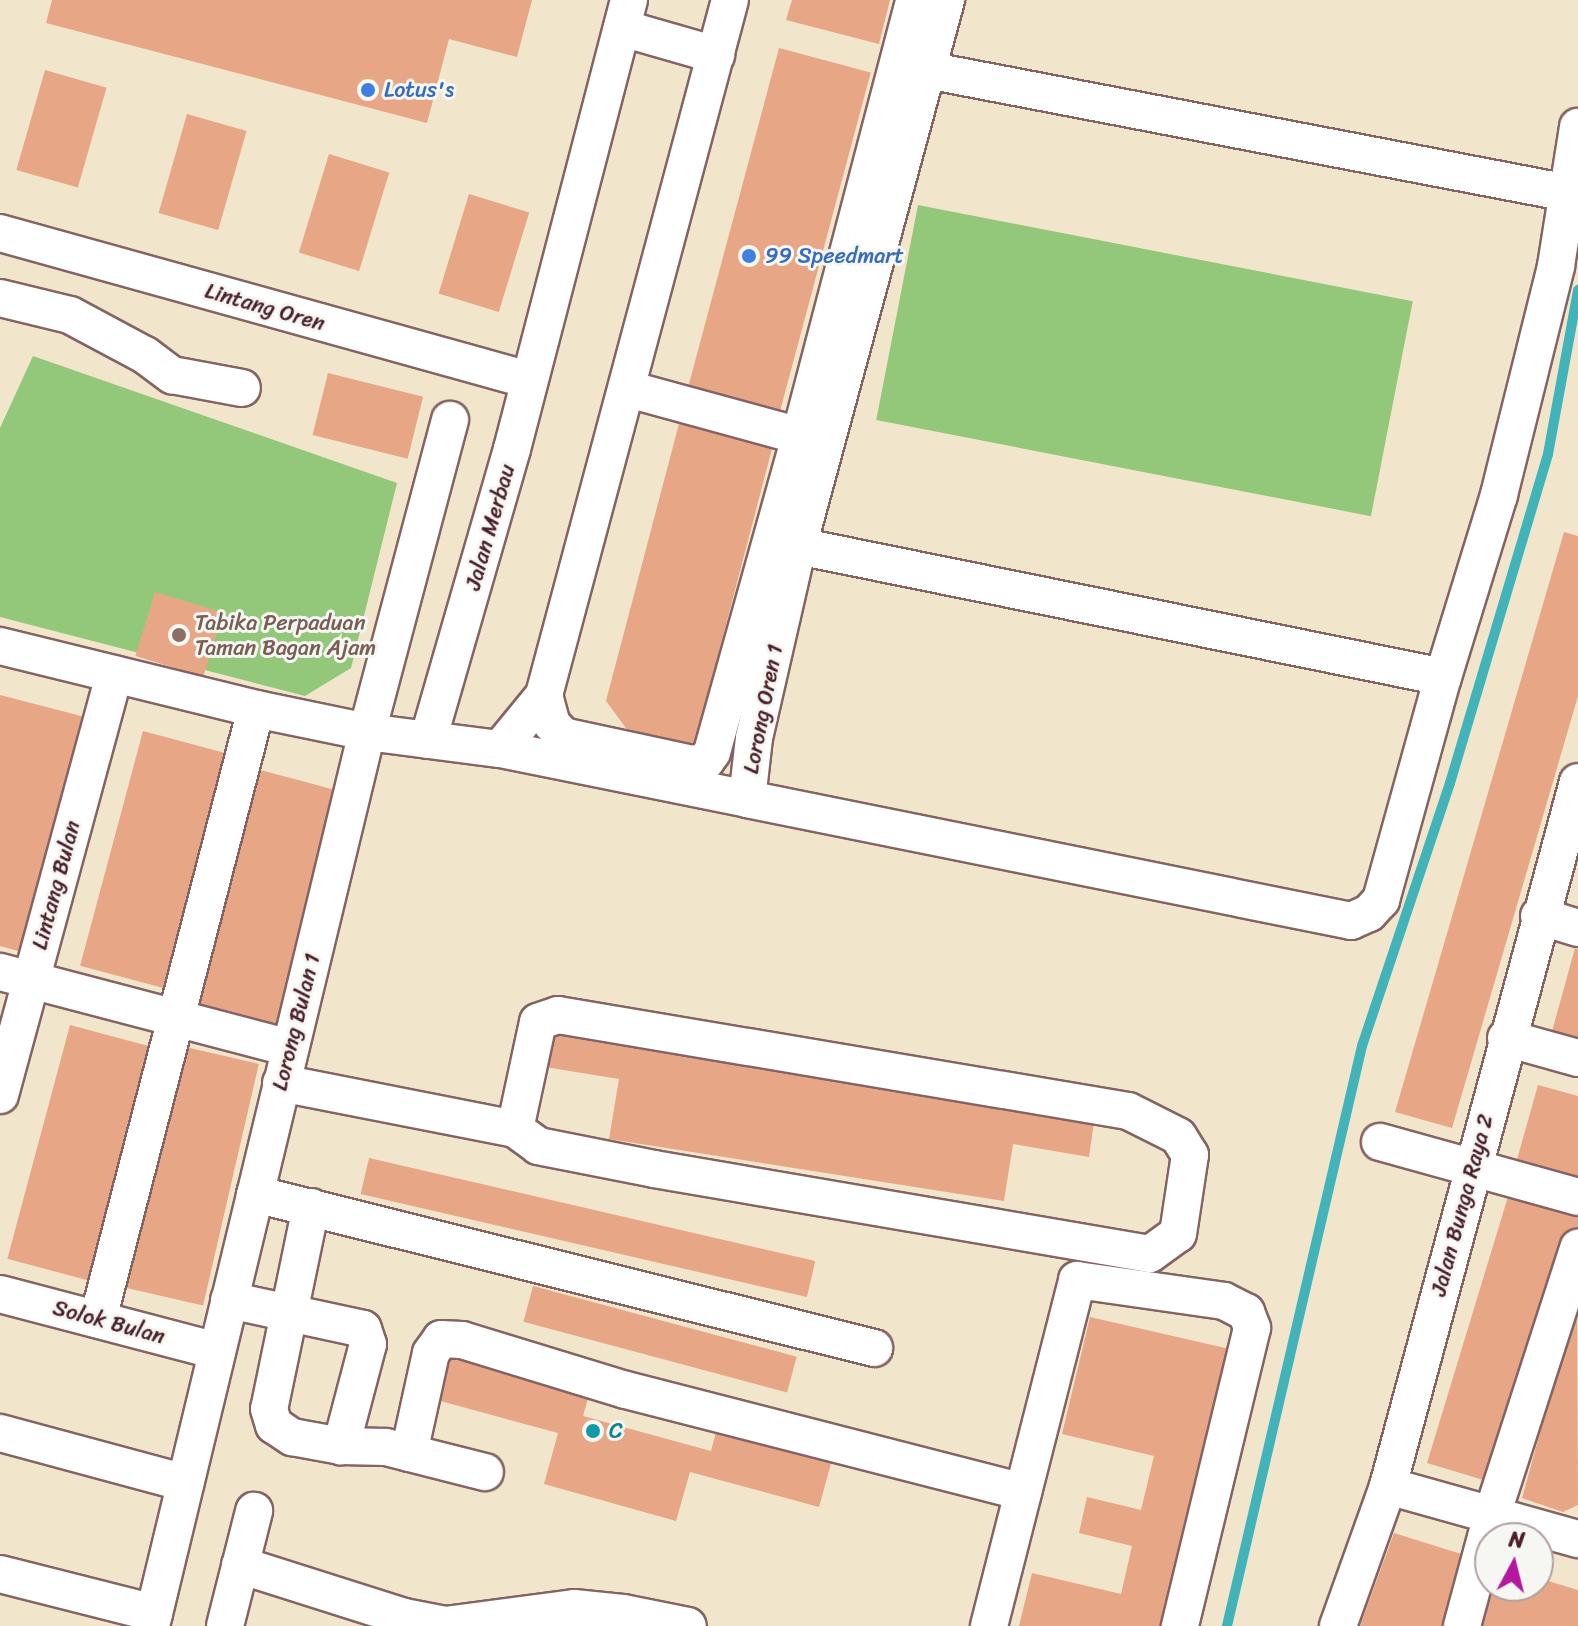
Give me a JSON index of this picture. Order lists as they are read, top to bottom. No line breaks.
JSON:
{"streets":{"street":["Lintang Oren","Jalan Merbau","Lorong Oren 1","Lintang Bulan","Lorong Bulan 1","Jalan Bunga Raya 2","Solok Bulan"]},"crossings":[["Lintang Oren","Jalan Merbau"],["Lorong Bulan 1","Solok Bulan"]],"places":["Lotus's","99 Speedmart","Tabika Perpaduan Taman Bagan Ajam","C"],"north":"top"}
